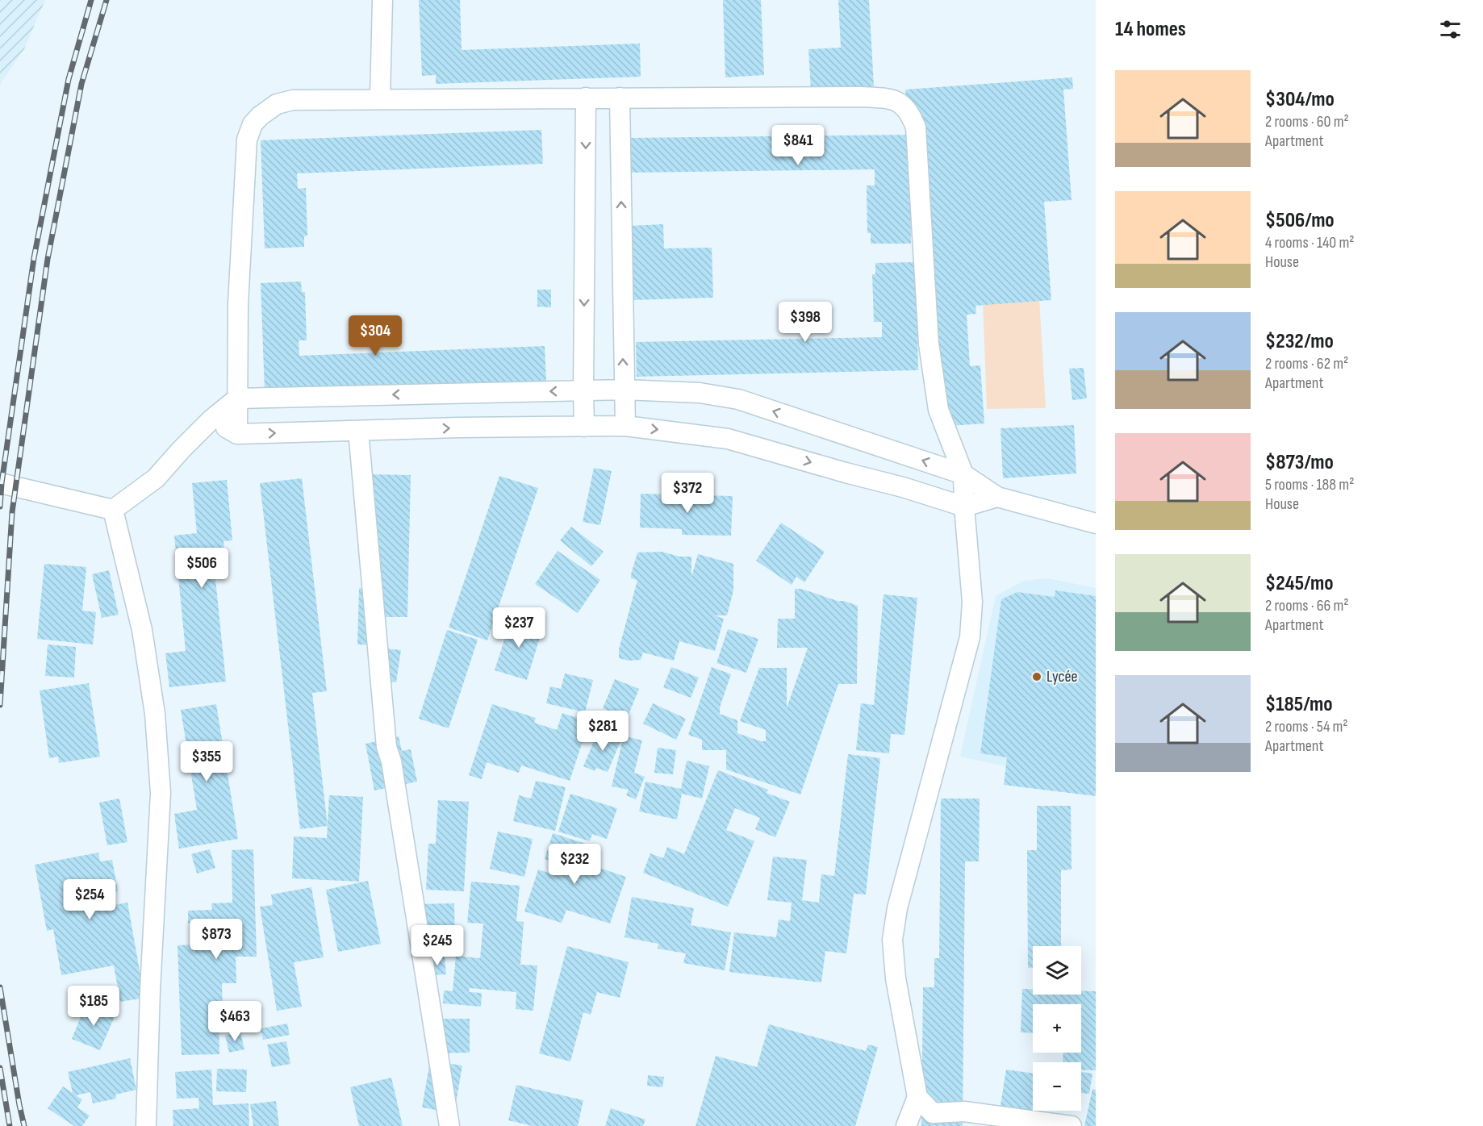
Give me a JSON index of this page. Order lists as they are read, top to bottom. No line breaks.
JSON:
{"places":["Lycée"],"page":{"heading":"14 homes","list":[{"name":"$304/mo","note":"2 rooms · 60 m² · Apartment"},{"name":"$506/mo","note":"4 rooms · 140 m² · House"},{"name":"$232/mo","note":"2 rooms · 62 m² · Apartment"},{"name":"$873/mo","note":"5 rooms · 188 m² · House"},{"name":"$245/mo","note":"2 rooms · 66 m² · Apartment"},{"name":"$185/mo","note":"2 rooms · 54 m² · Apartment"}],"price":["$841","$398","$304","$372","$506","$237","$281","$355","$232","$254","$873","$245","$185","$463"],"map_buttons":["+","−"]}}
